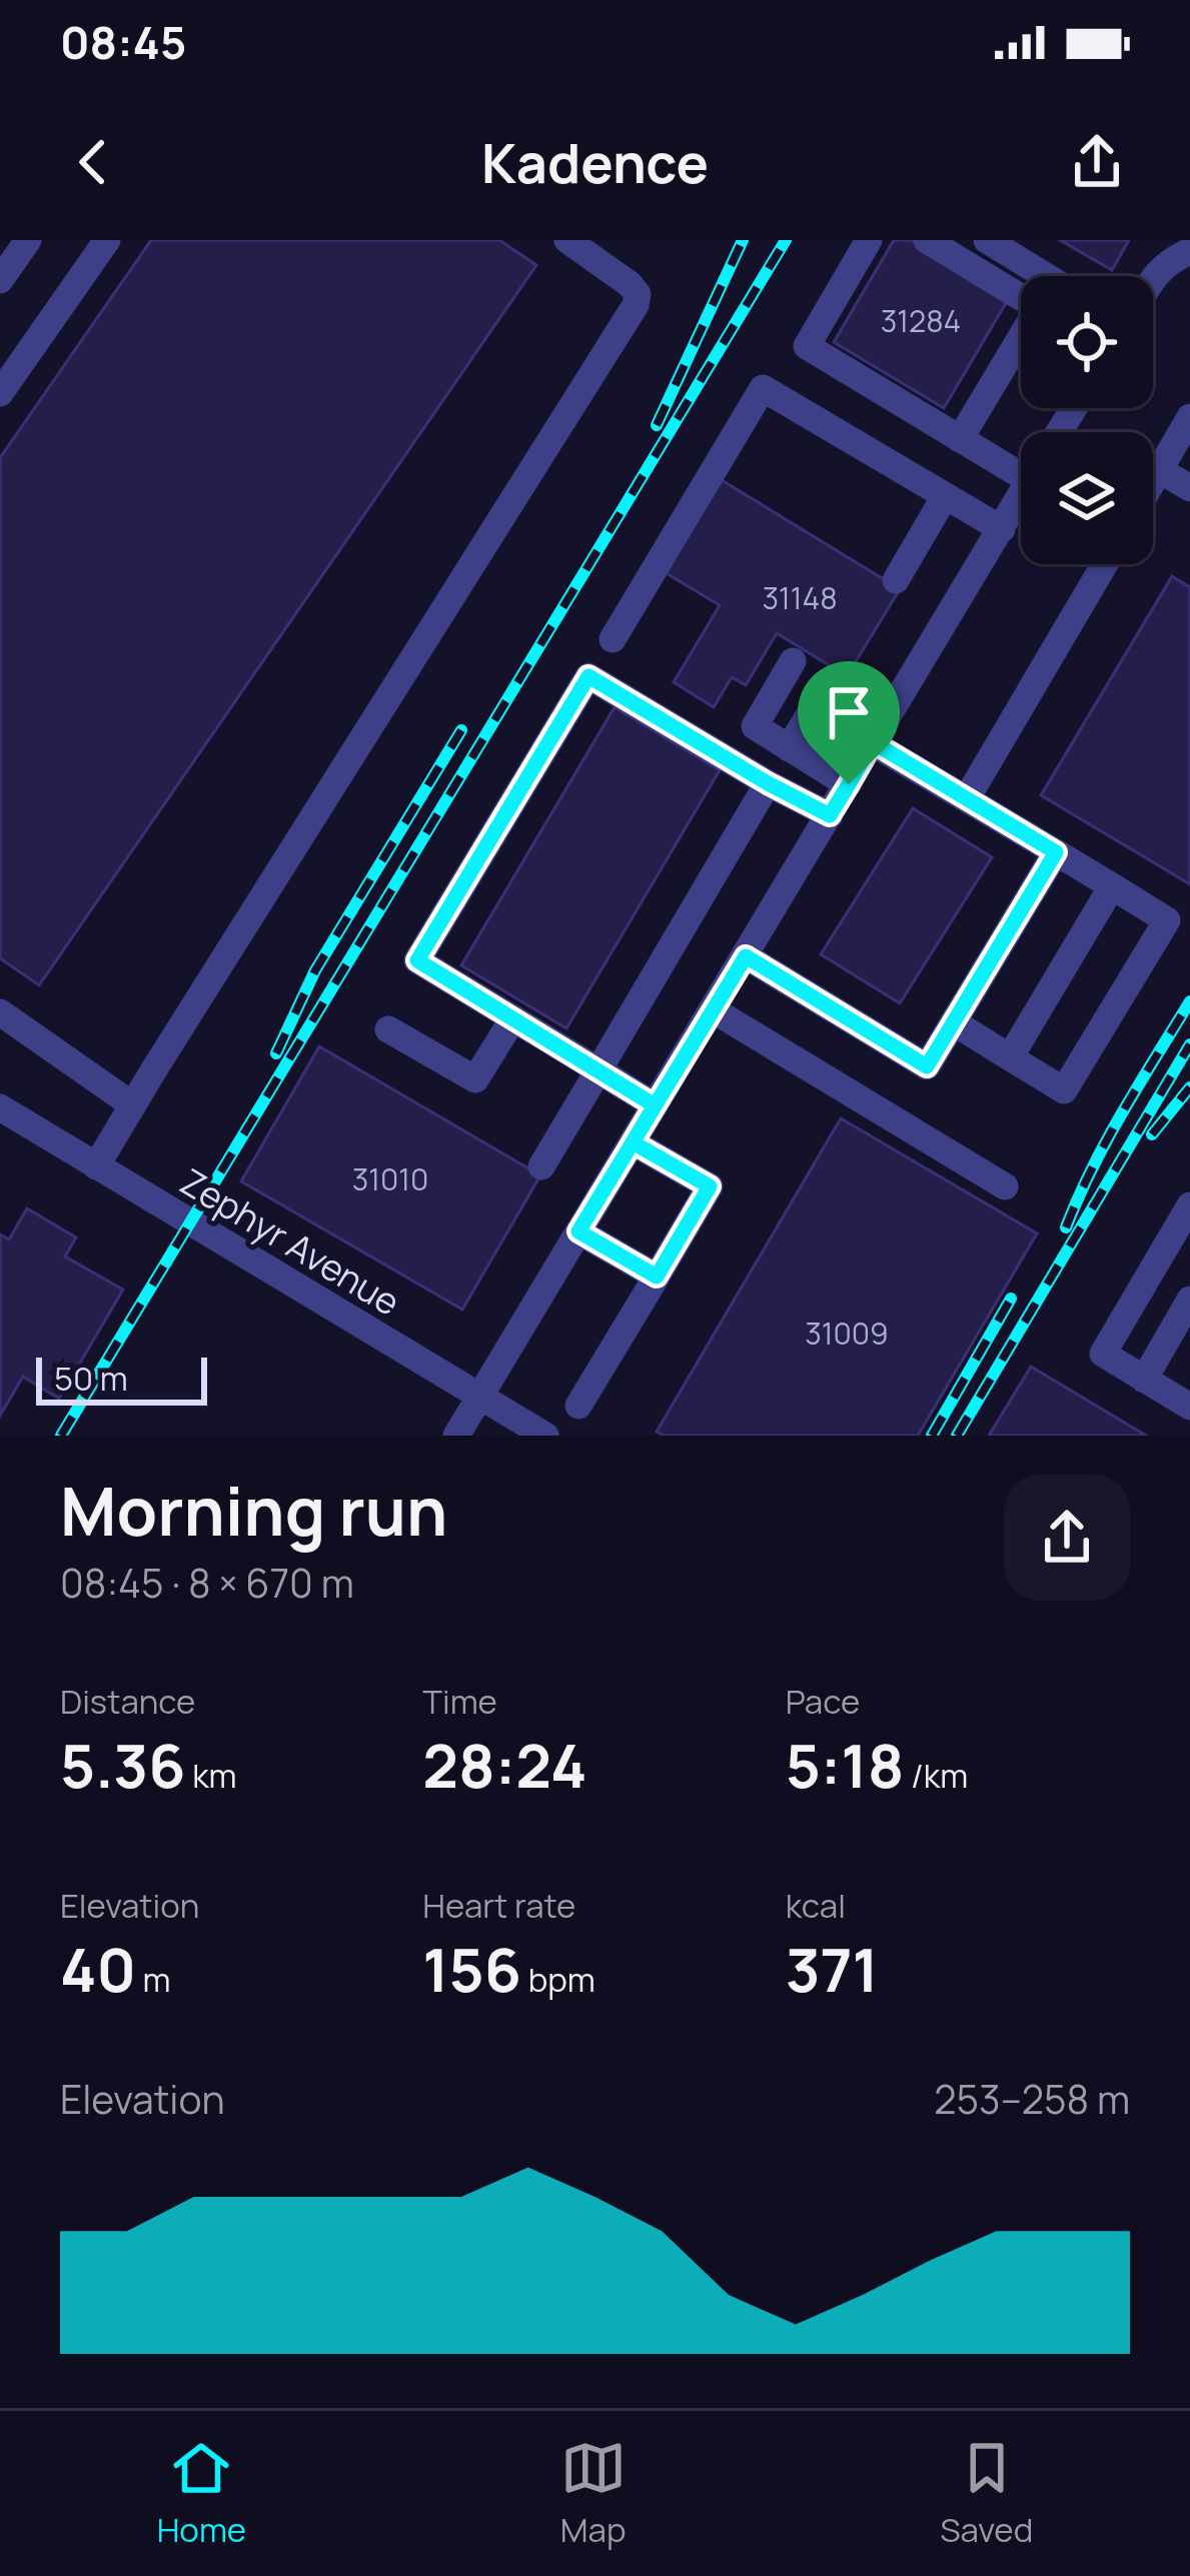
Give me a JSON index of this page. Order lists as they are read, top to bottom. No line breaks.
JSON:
{"streets":{"street":["Zephyr Avenue"]},"house_numbers":["31284","31148","31010","31009"],"scale_bar":"50 m","page":{"status":"08:45","header":"Kadence","scale":"50 m","heading":["Morning run","08:45 · 8 × 670 m"],"stats":[["Distance","5.36 km"],["Time","28:24"],["Pace","5:18 /km"],["Elevation","40 m"],["Heart rate","156 bpm"],["kcal","371"]],"chart":["Elevation","253–258 m"],"tabs":["Home","Map","Saved"]}}
